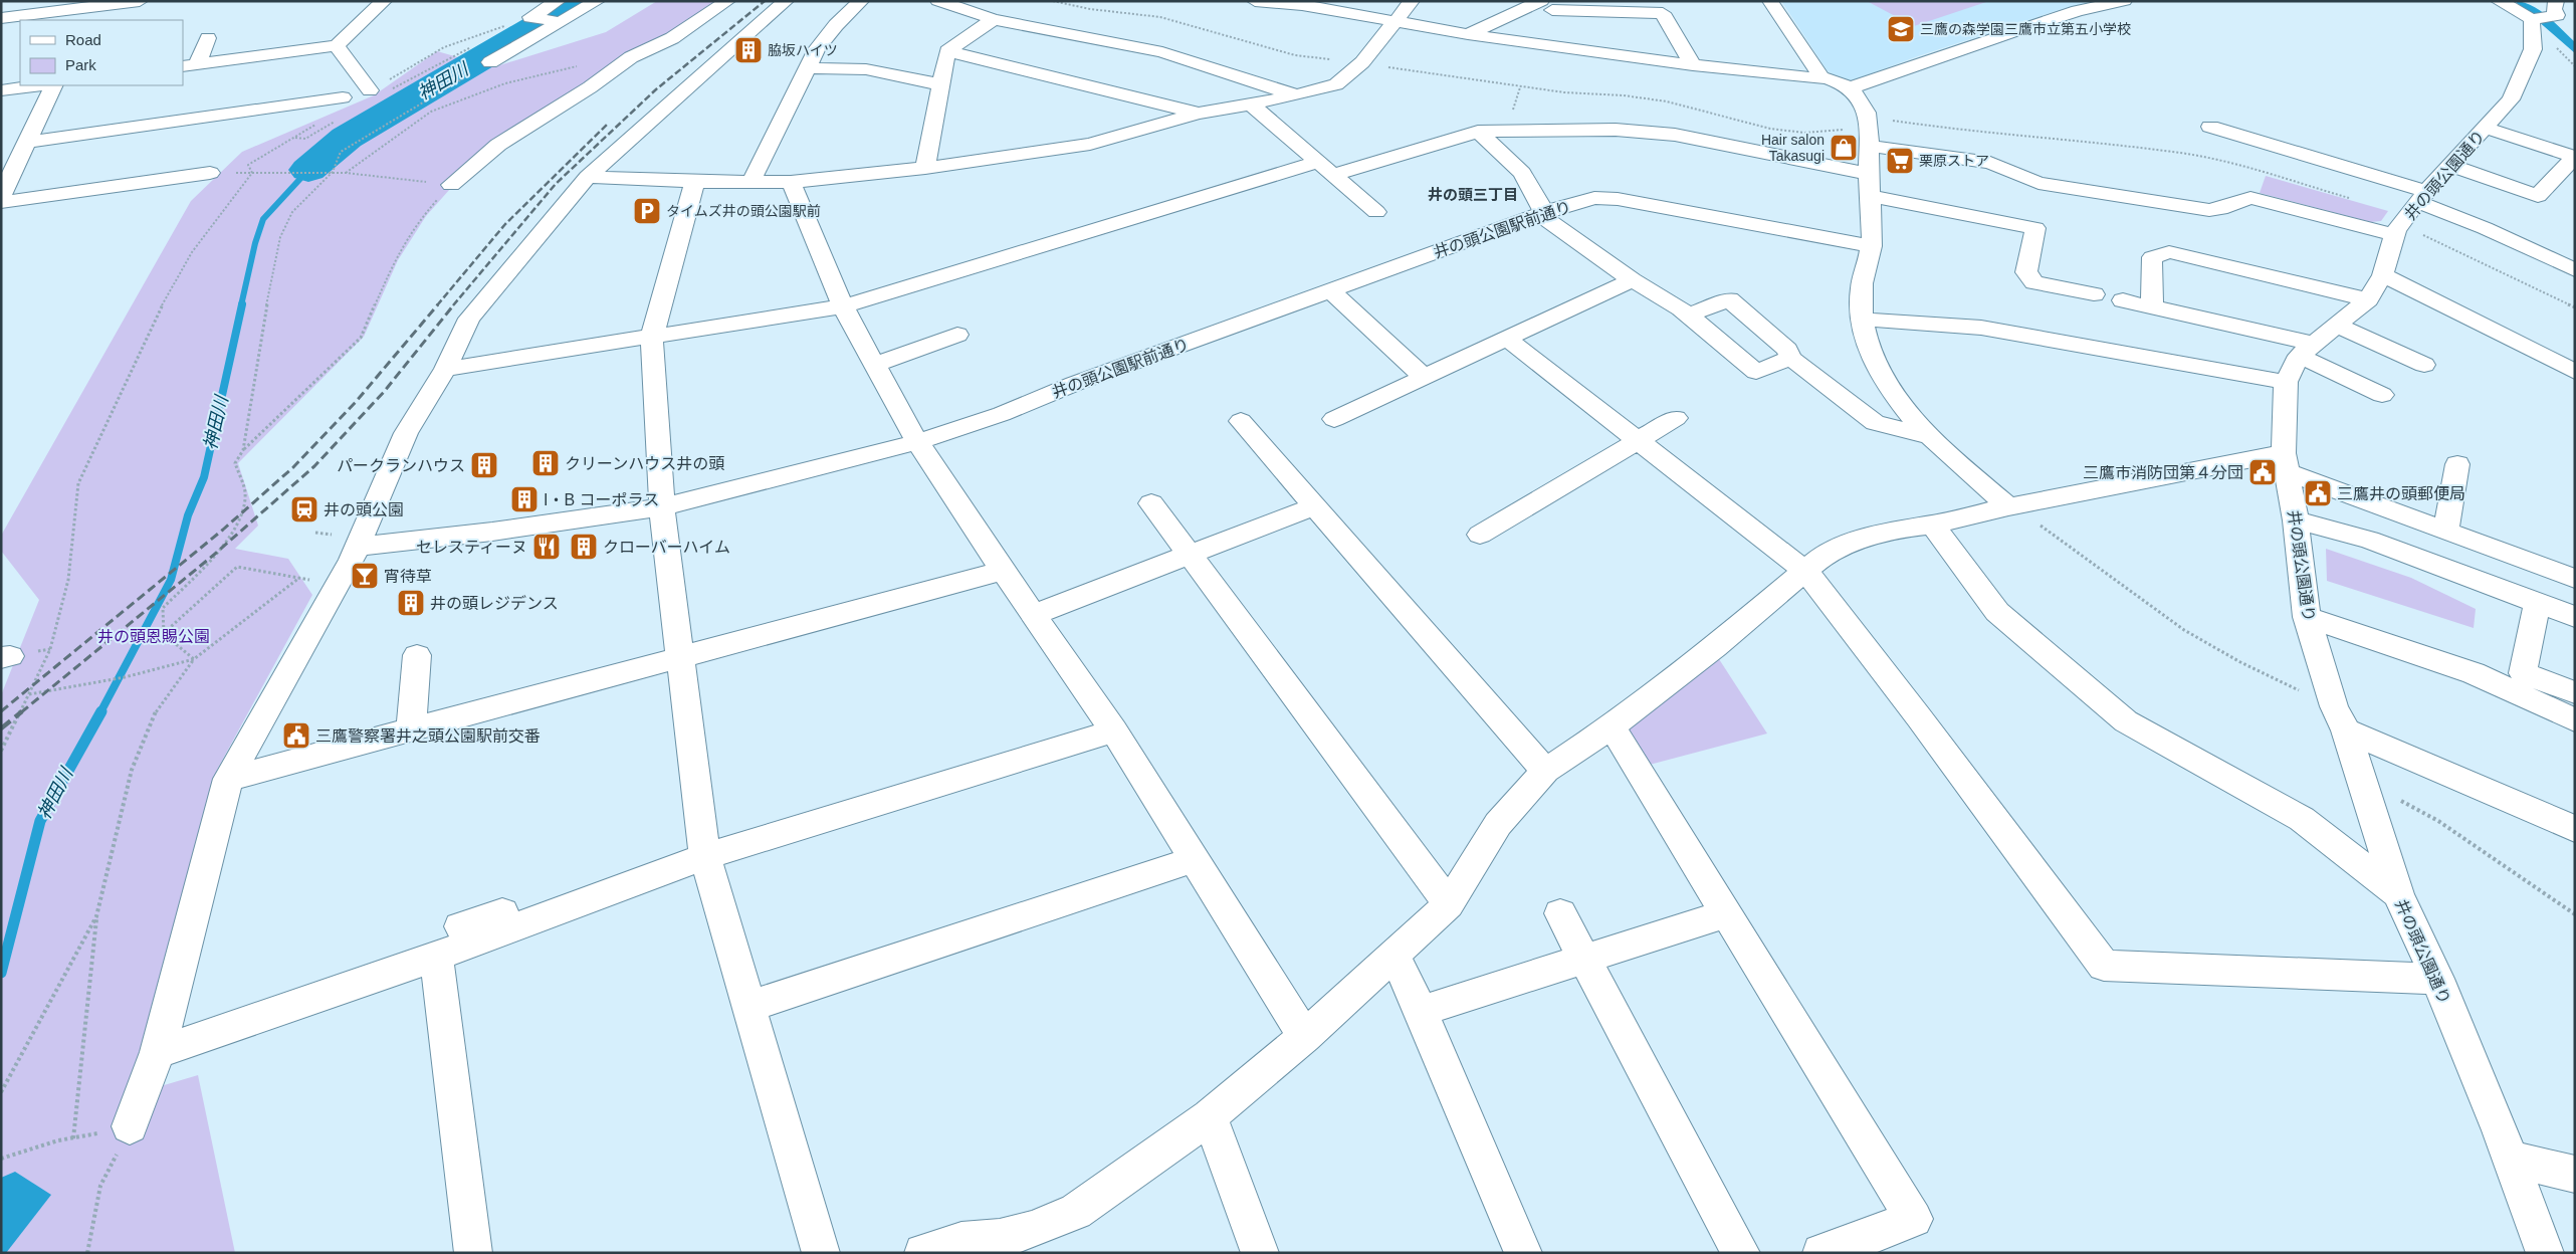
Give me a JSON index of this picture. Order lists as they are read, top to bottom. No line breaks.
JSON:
{"streets":{"street":["井の頭公園通り","井の頭公園駅前通り"]},"districts":["井の頭三丁目"],"water":["神田川"],"parks":["井の頭恩賜公園"],"places":{"school or university":["三鷹の森学園三鷹市立第五小学校"],"building":["脇坂ハイツ","クリーンハウス井の頭","パークランハウス","I・B コーポラス","クローバーハイム","井の頭レジデンス"],"shop":["Hair salon Takasugi"],"supermarket":["栗原ストア"],"parking":["タイムズ井の頭公園駅前"],"public building":["三鷹市消防団第４分団","三鷹井の頭郵便局","三鷹警察署井之頭公園駅前交番"],"station":["井の頭公園"],"restaurant":["セレスティーヌ"],"bar":["宵待草"]},"legend":["Road","Park"]}
